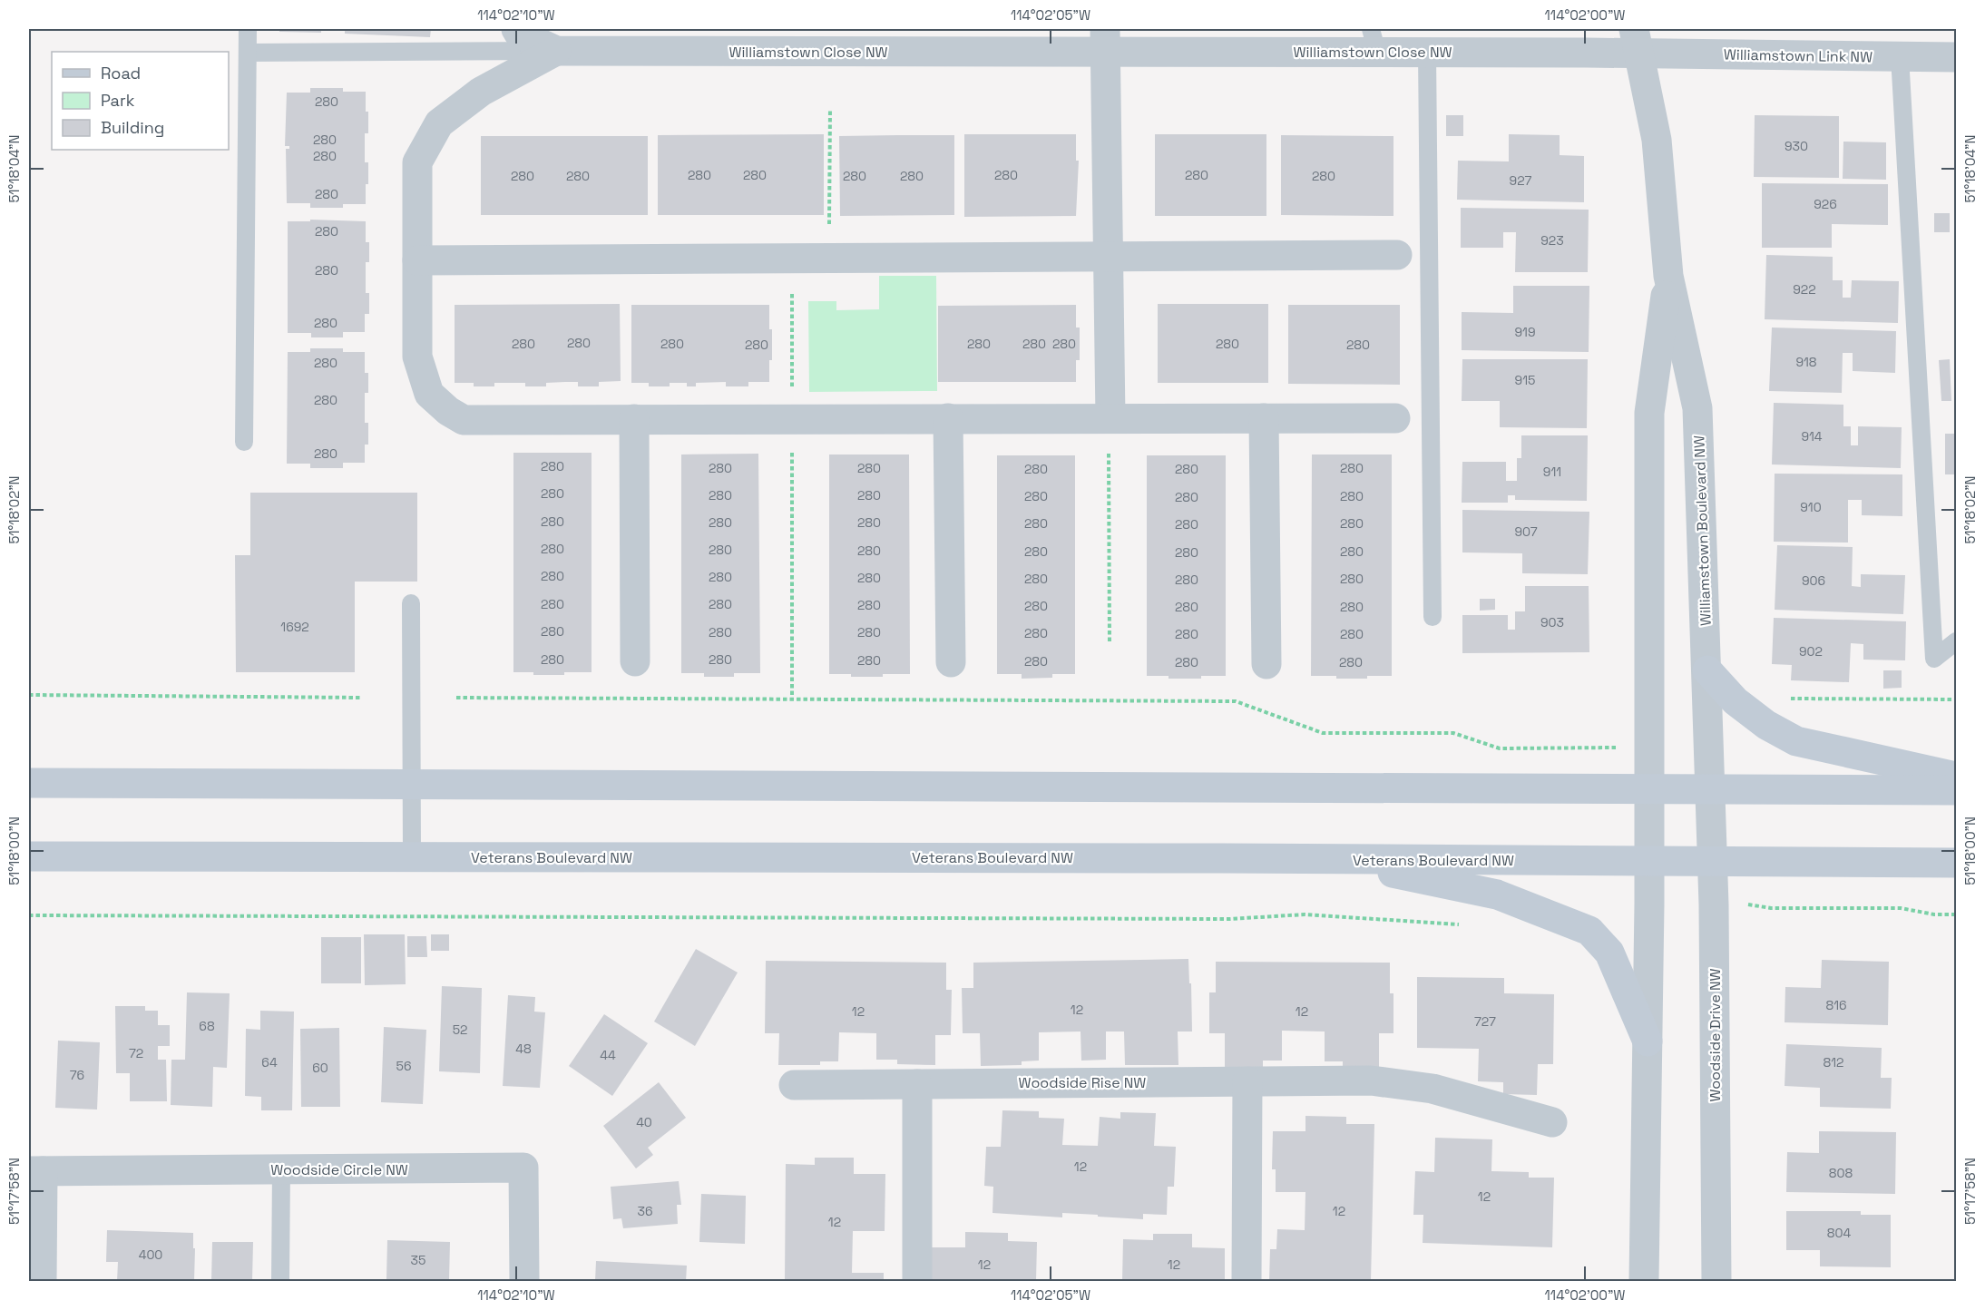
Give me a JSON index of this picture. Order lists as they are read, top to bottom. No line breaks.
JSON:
{"streets":{"main road":["Veterans Boulevard NW"],"street":["Williamstown Close NW","Williamstown Link NW","Williamstown Boulevard NW","Woodside Drive NW","Woodside Rise NW","Woodside Circle NW"]},"crossings":[["Williamstown Close NW","Williamstown Link NW"],["Williamstown Close NW","Williamstown Boulevard NW"],["Williamstown Link NW","Williamstown Boulevard NW"],["Williamstown Boulevard NW","Woodside Drive NW"],["Veterans Boulevard NW","Woodside Drive NW"]],"house_numbers":["280","280","930","280","280","280","280","280","280","280","280","280","280","927","280","926","280","923","280","922","280","919","280","280","280","280","280","280","280","280","280","918","280","915","280","914","280","280","280","280","280","280","280","911","280","280","280","280","280","280","910","280","280","280","280","280","280","907","280","280","280","280","280","280","280","280","280","280","280","280","906","280","280","280","280","280","280","903","1692","280","280","280","280","280","280","902","280","280","280","280","280","280","816","12","12","12","727","68","52","48","72","44","64","812","56","60","76","40","12","808","12","36","12","12","804","400","35","12","12"],"legend":["Road","Park","Building"],"coordinates":["114°02'10\"W","114°02'05\"W","114°02'00\"W","51°18'04\"N","51°18'02\"N","51°18'00\"N","51°17'58\"N"]}
